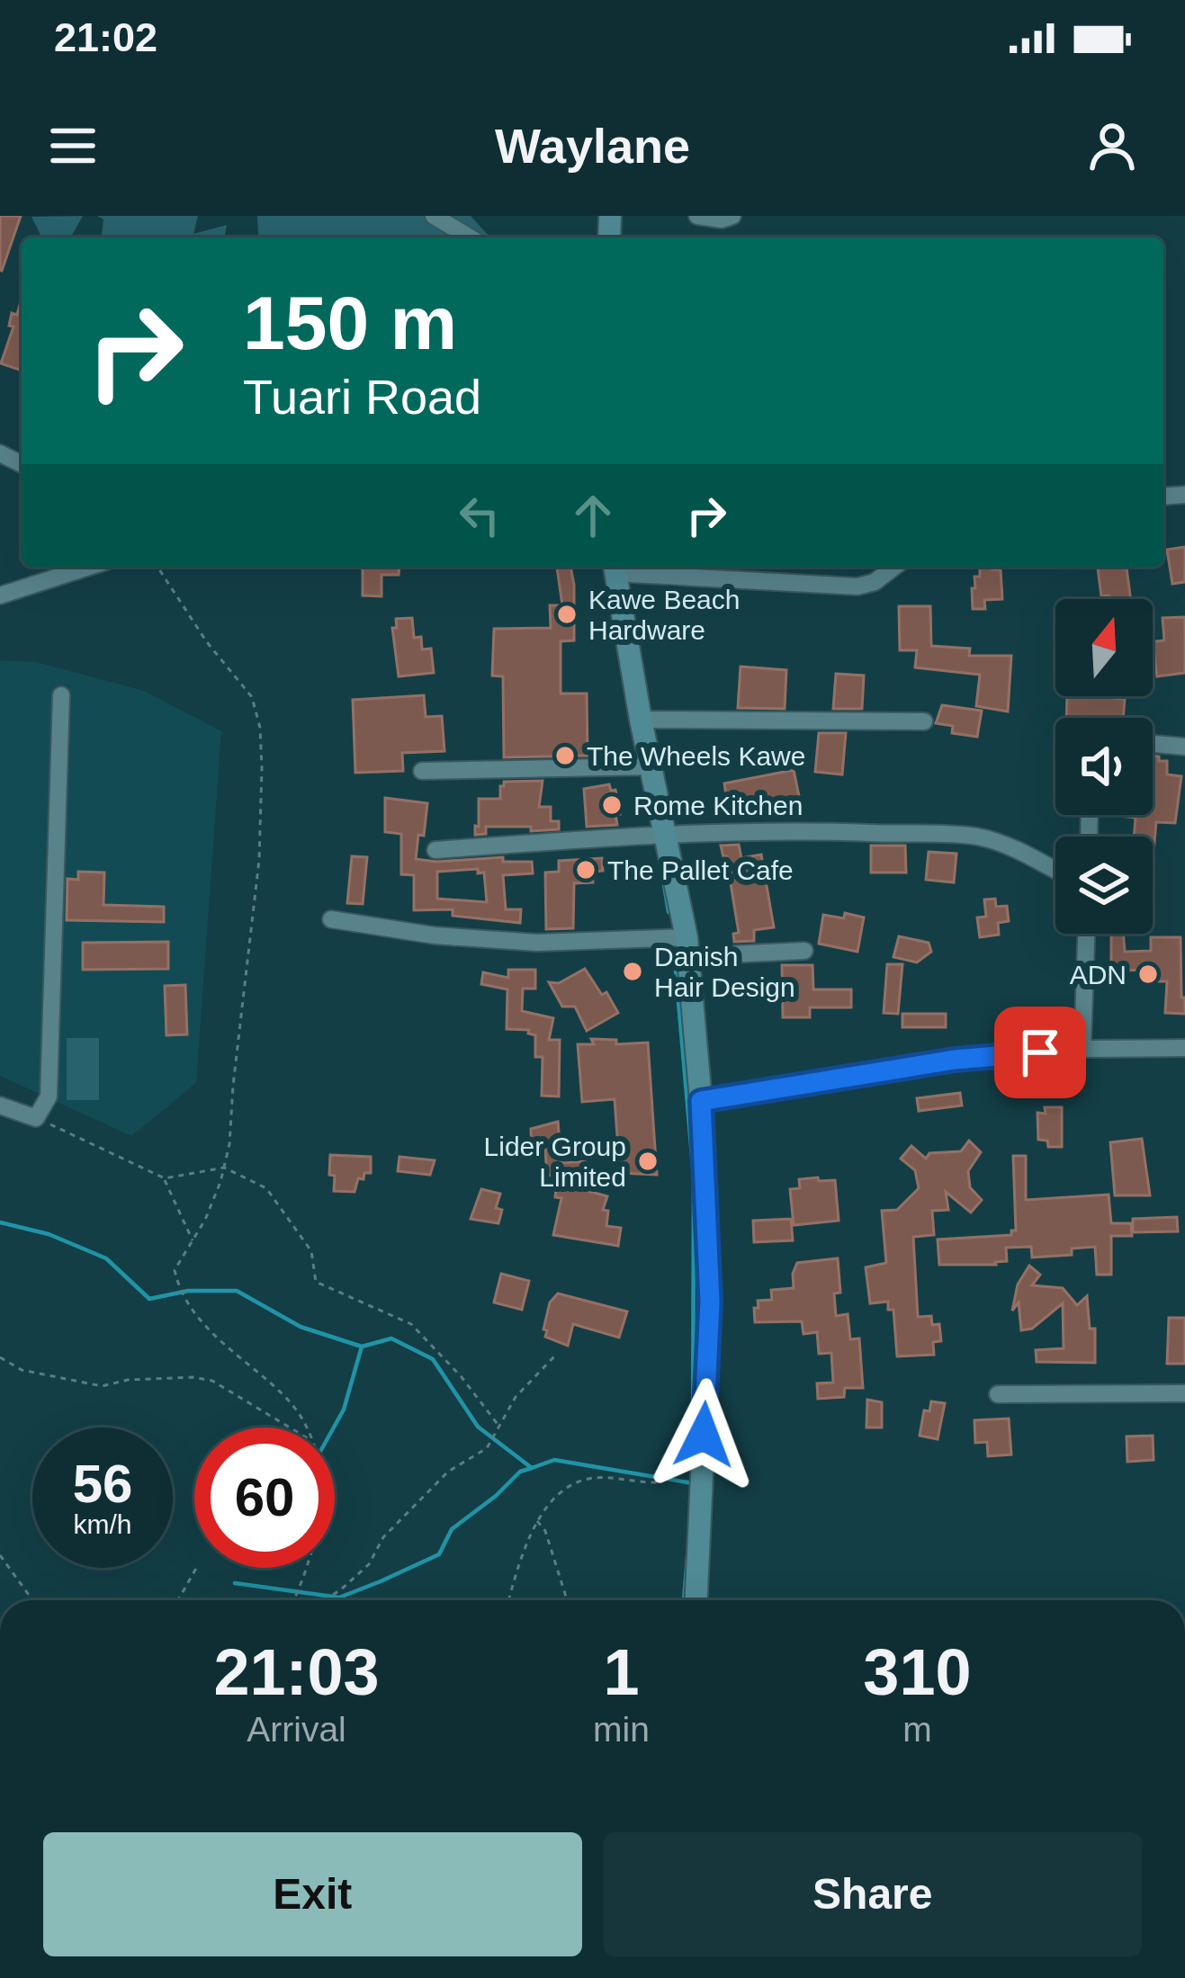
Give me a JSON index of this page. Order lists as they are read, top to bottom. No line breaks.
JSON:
{"places":["Kawe Beach Hardware","The Wheels Kawe","Rome Kitchen","The Pallet Cafe","Danish Hair Design","ADN","Lider Group Limited"],"north":"top","page":{"status":"21:02","header":"Waylane","turn":["150 m","Tuari Road"],"speed":"56 km/h","limit":"60","eta":["21:03","Arrival","1","min","310","m"],"buttons":["Exit","Share"]}}
